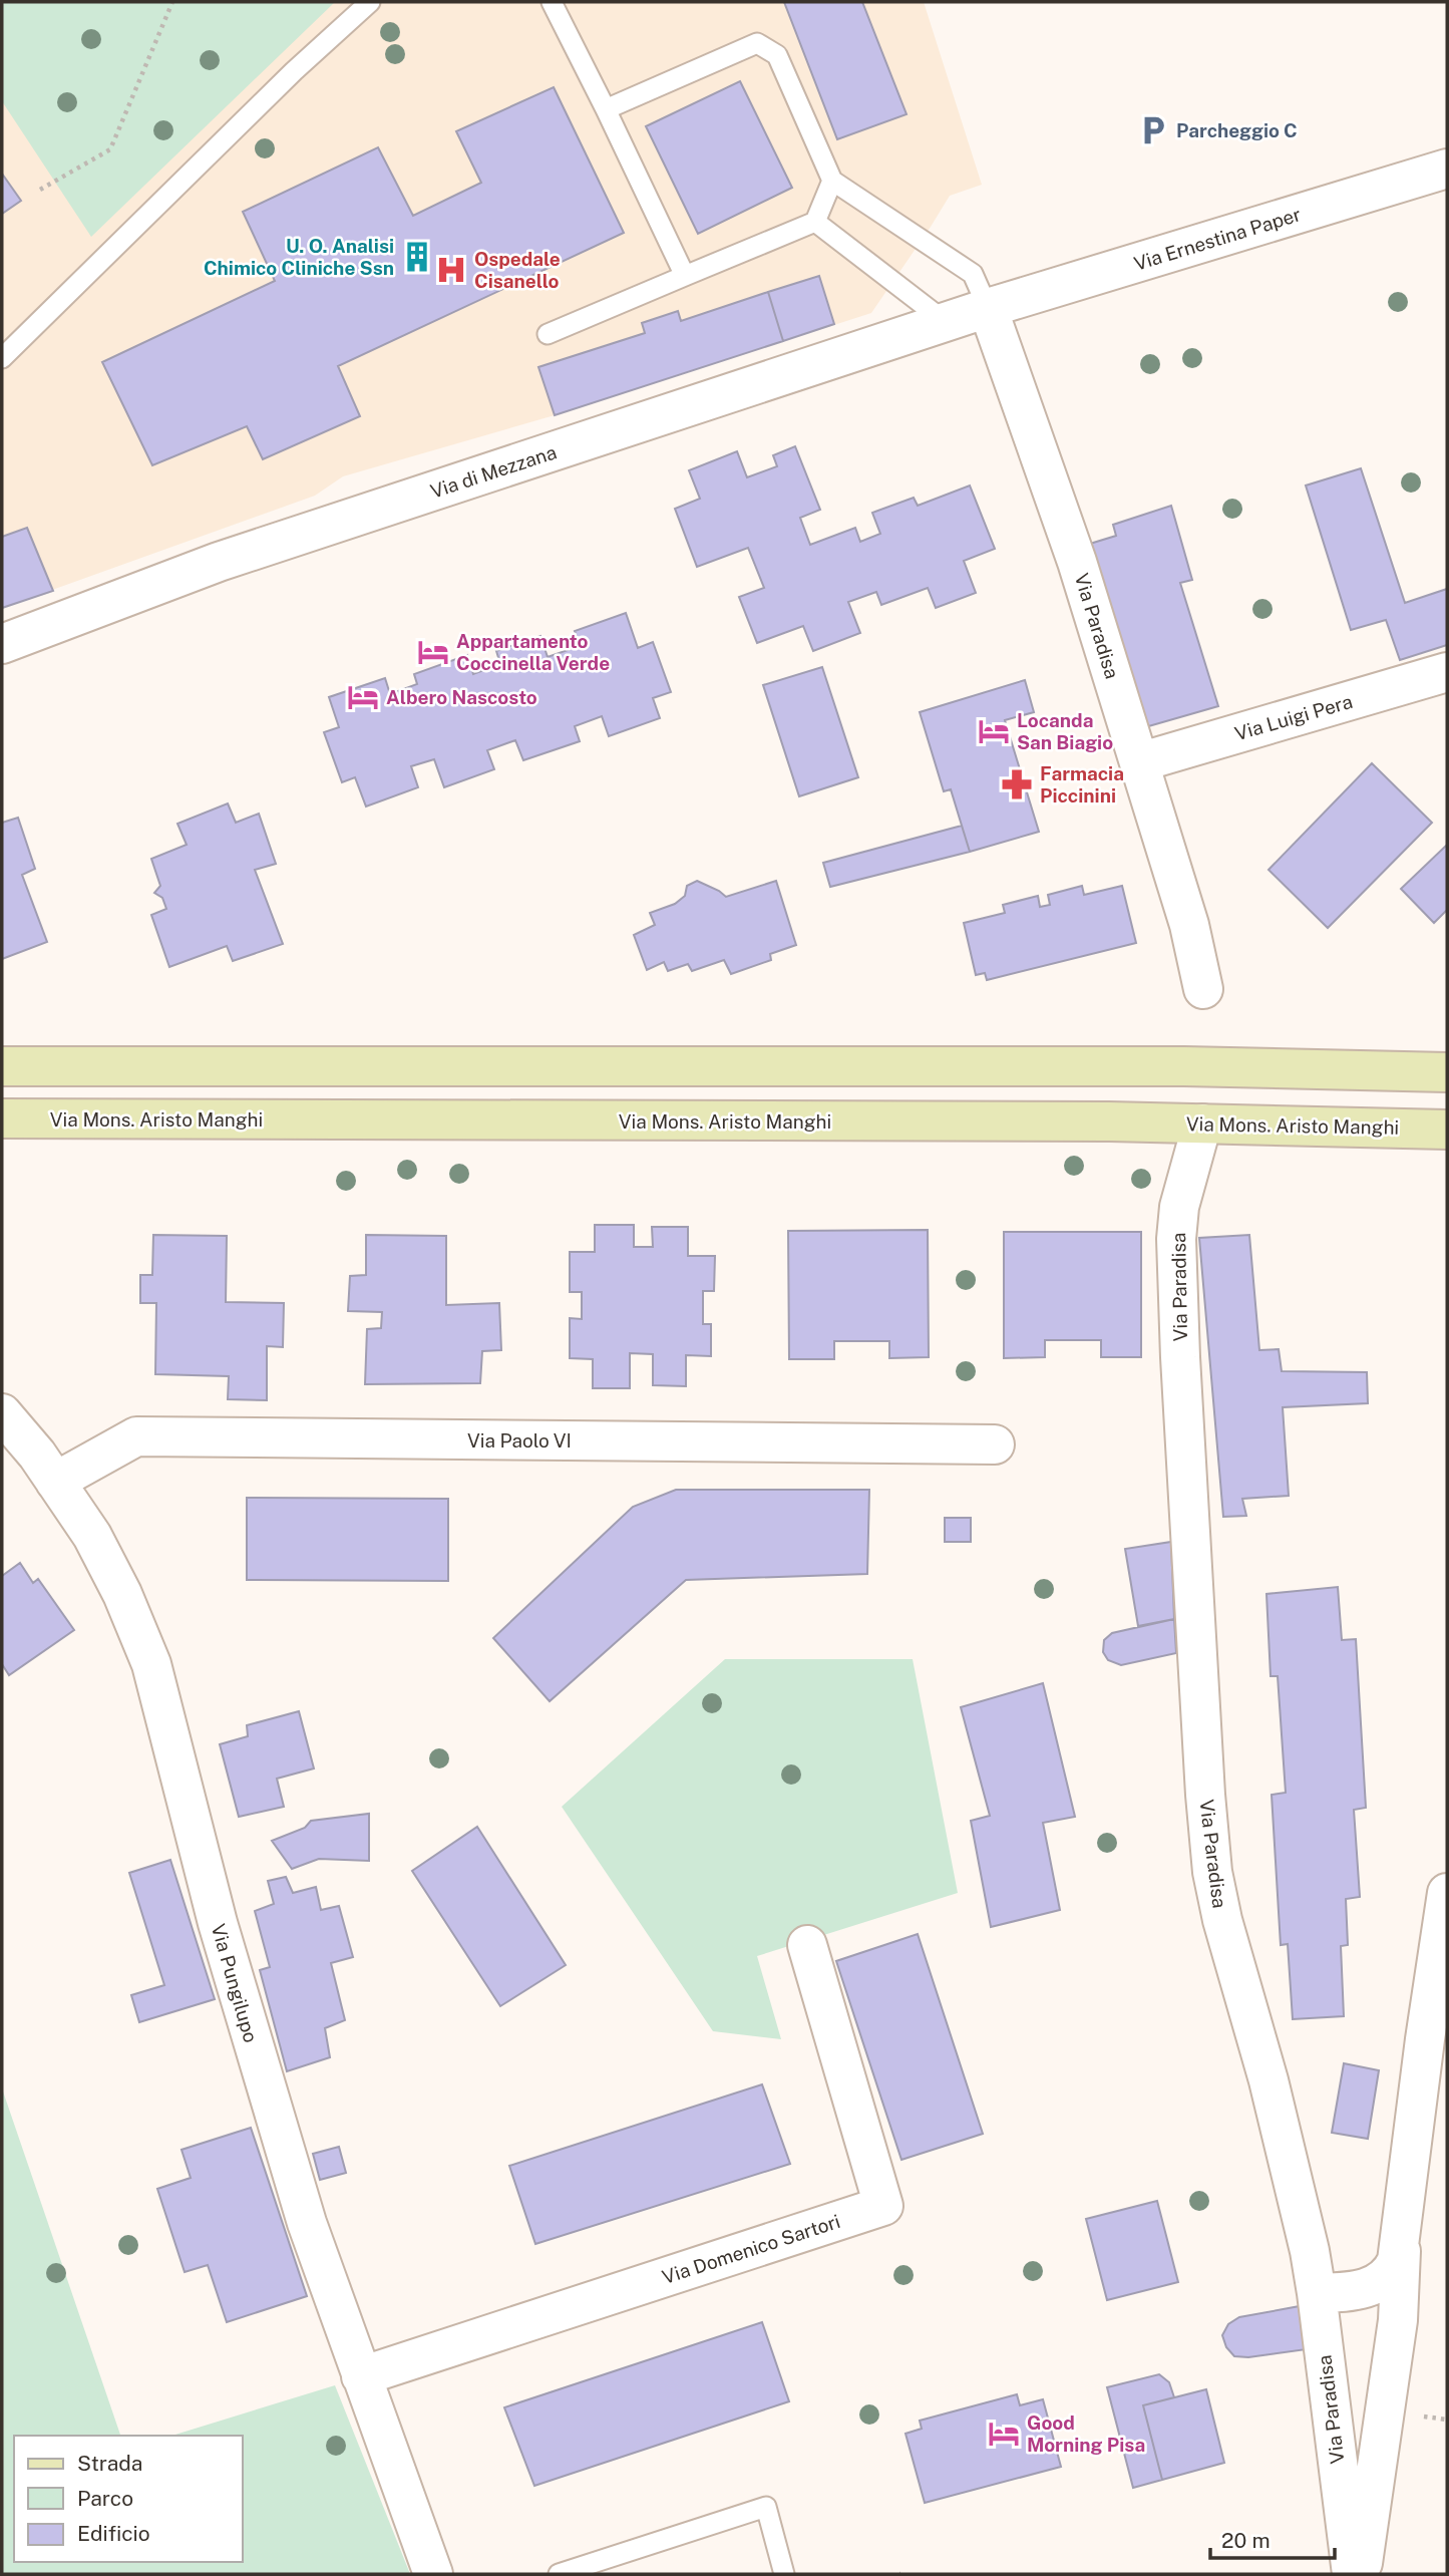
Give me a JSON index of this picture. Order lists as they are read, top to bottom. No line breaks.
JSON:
{"streets":{"main road":["Via Mons. Aristo Manghi"],"street":["Via Ernestina Paper","Via di Mezzana","Via Paradisa","Via Luigi Pera","Via Paolo VI","Via Pungilupo","Via Domenico Sartori"]},"crossings":[["Via Ernestina Paper","Via di Mezzana"],["Via Ernestina Paper","Via Paradisa"],["Via di Mezzana","Via Paradisa"],["Via Paradisa","Via Luigi Pera"],["Via Paradisa","Via Mons. Aristo Manghi"],["Via Paolo VI","Via Pungilupo"],["Via Pungilupo","Via Domenico Sartori"]],"places":{"parking":["Parcheggio C"],"building":["U. O. Analisi Chimico Cliniche Ssn"],"hospital":["Ospedale Cisanello"],"hotel":["Appartamento Coccinella Verde","Albero Nascosto","Locanda San Biagio","Good Morning Pisa"],"pharmacy":["Farmacia Piccinini"]},"legend":["Strada","Parco","Edificio"],"scale_bar":"20 m"}
